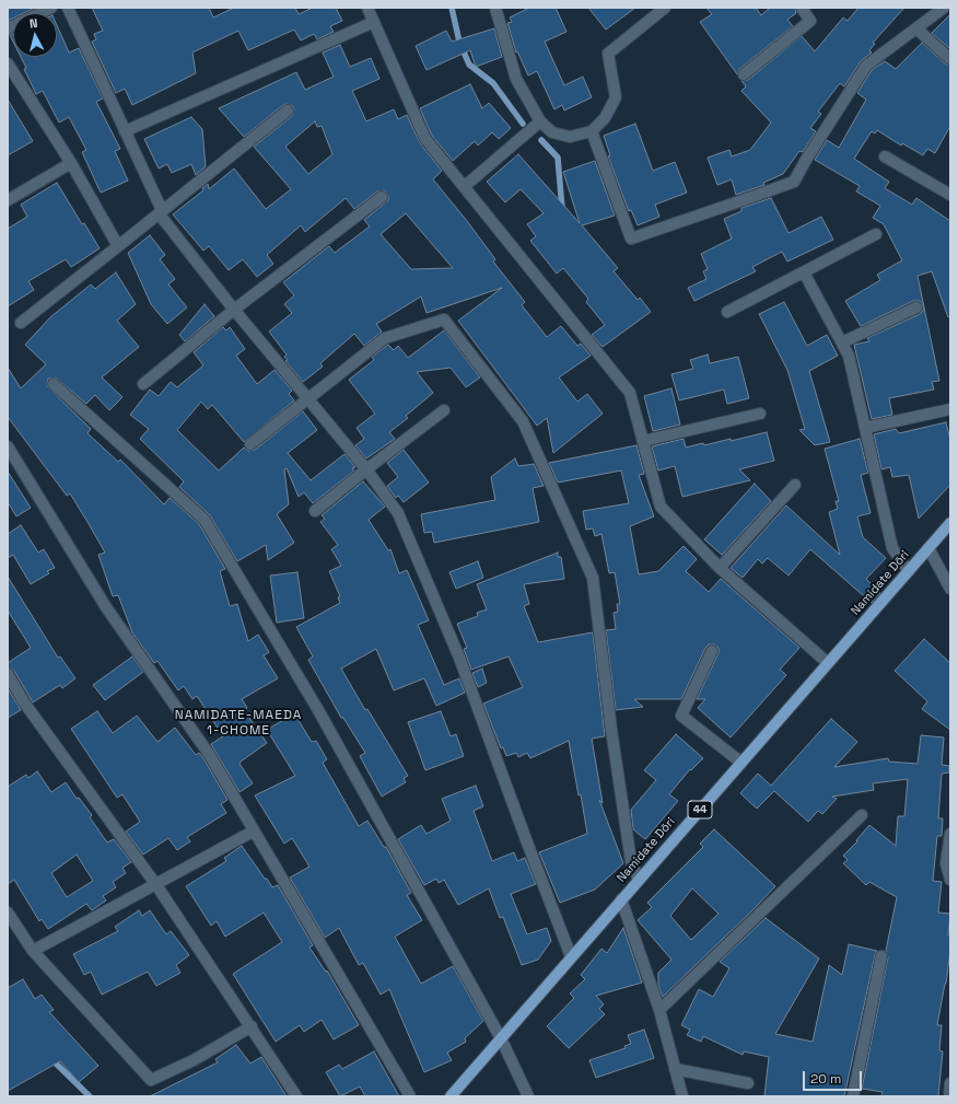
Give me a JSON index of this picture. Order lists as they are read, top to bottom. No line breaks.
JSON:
{"streets":{"main road":["Namidate Dōri","44"]},"districts":["NAMIDATE-MAEDA 1-CHOME"],"scale_bar":"20 m","north":"top"}
